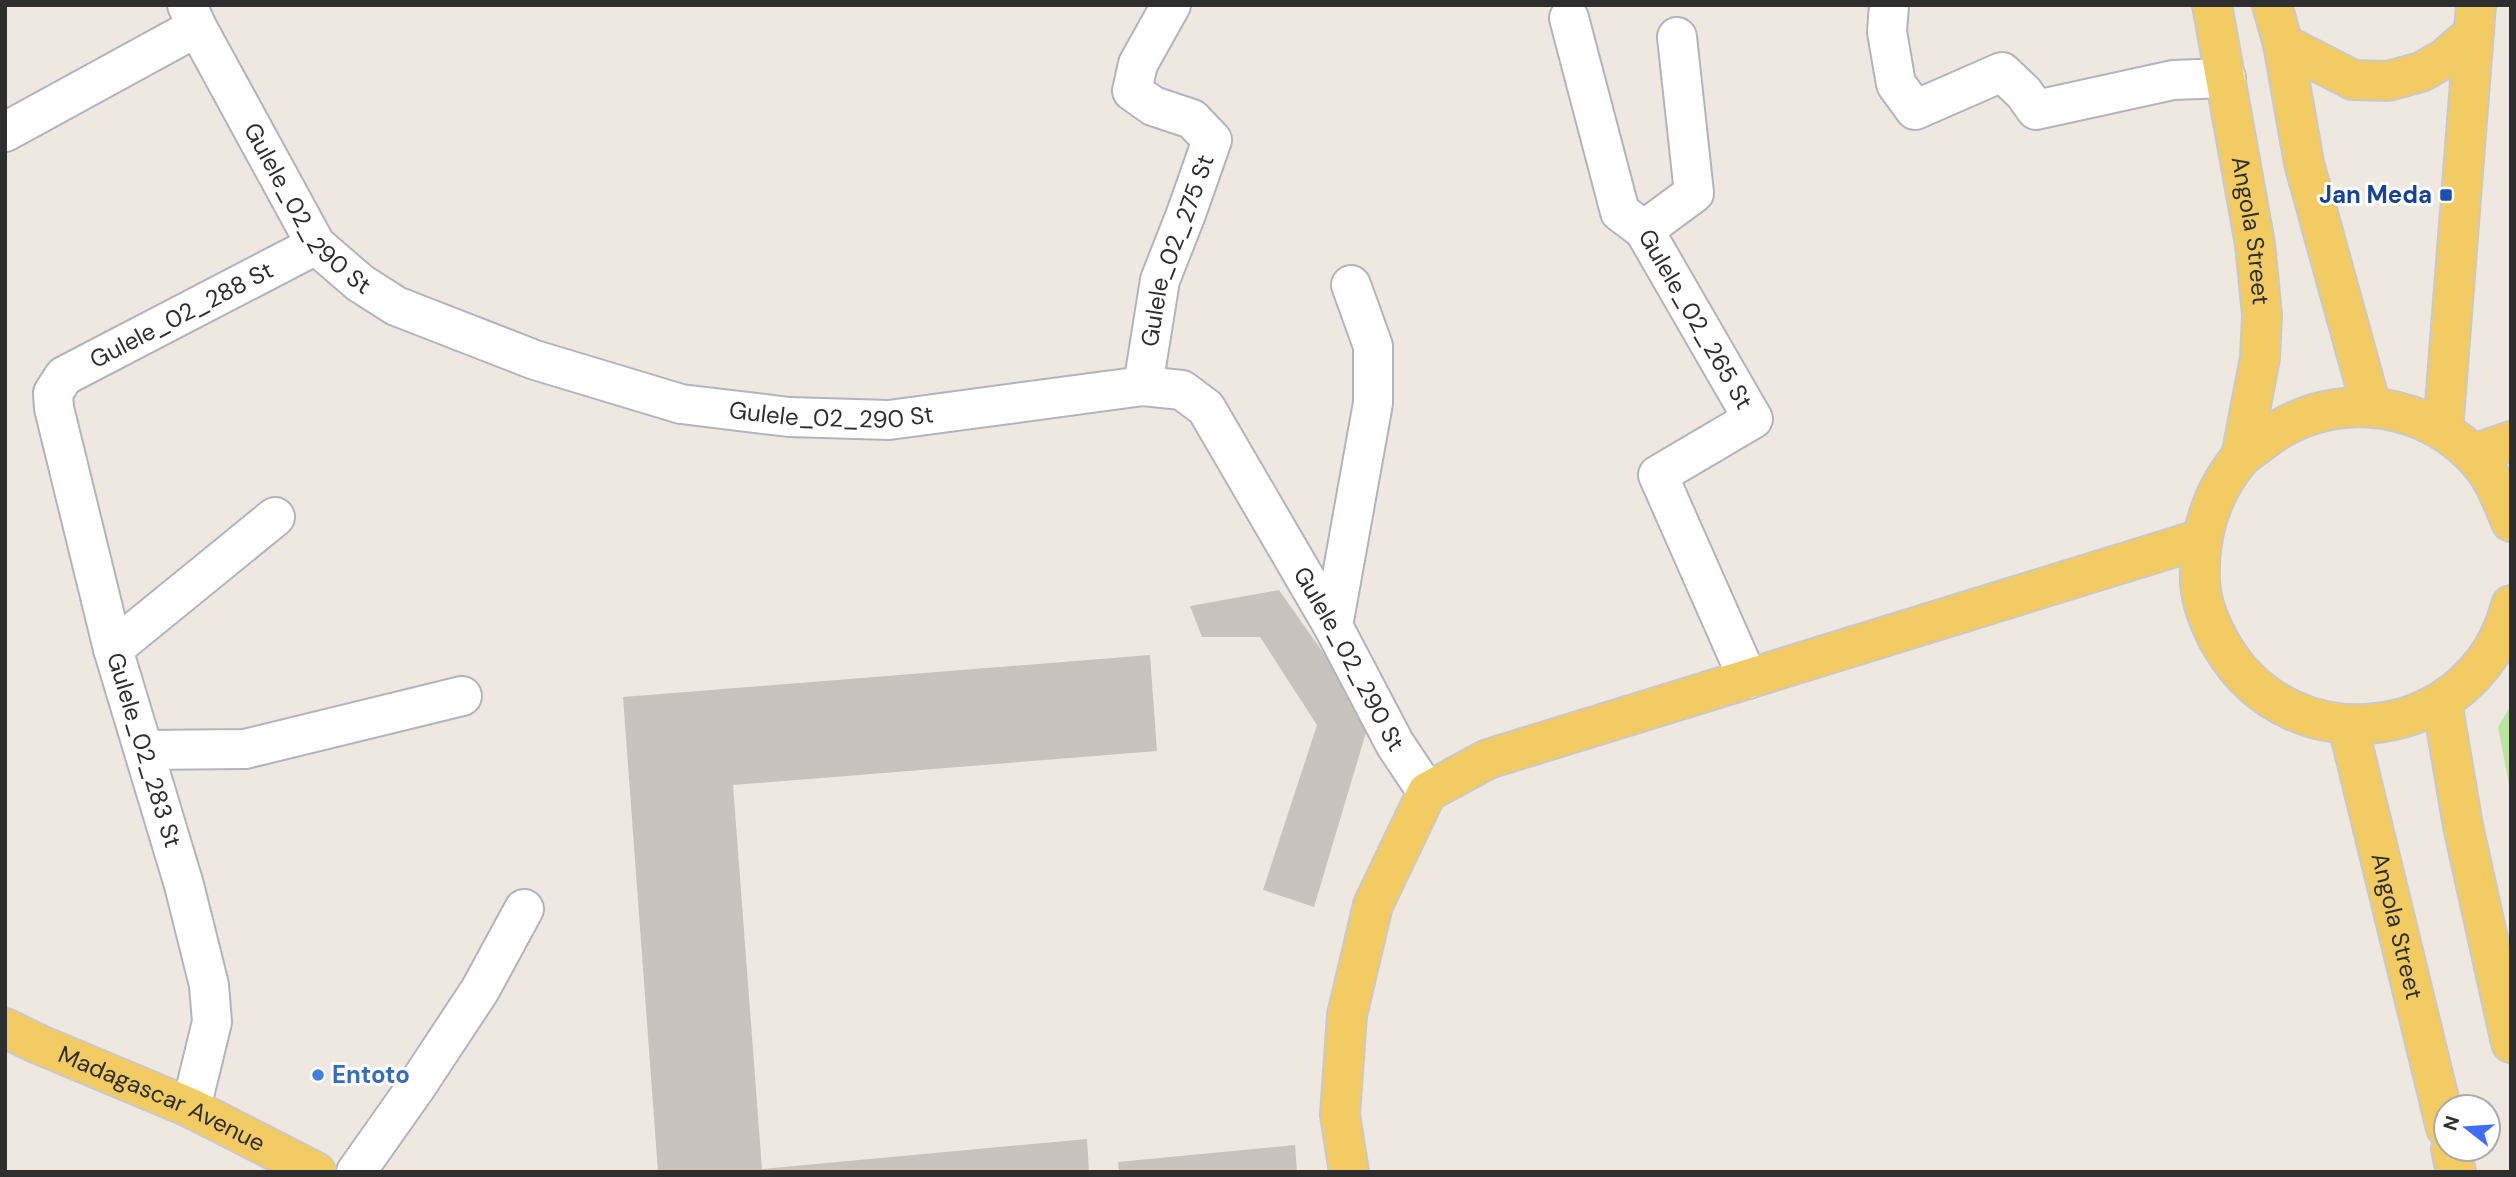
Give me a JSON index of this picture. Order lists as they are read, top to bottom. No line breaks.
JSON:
{"streets":{"main road":["Angola Street","Madagascar Avenue"],"street":["Gulele_02_290 St","Gulele_02_275 St","Gulele_02_288 St","Gulele_02_265 St","Gulele_02_283 St"]},"crossings":[["Gulele_02_290 St","Gulele_02_275 St"],["Gulele_02_290 St","Gulele_02_288 St"],["Gulele_02_288 St","Gulele_02_283 St"],["Gulele_02_283 St","Madagascar Avenue"]],"places":{"transit":["Jan Meda"],"other":["Entoto"]},"north":"left"}
